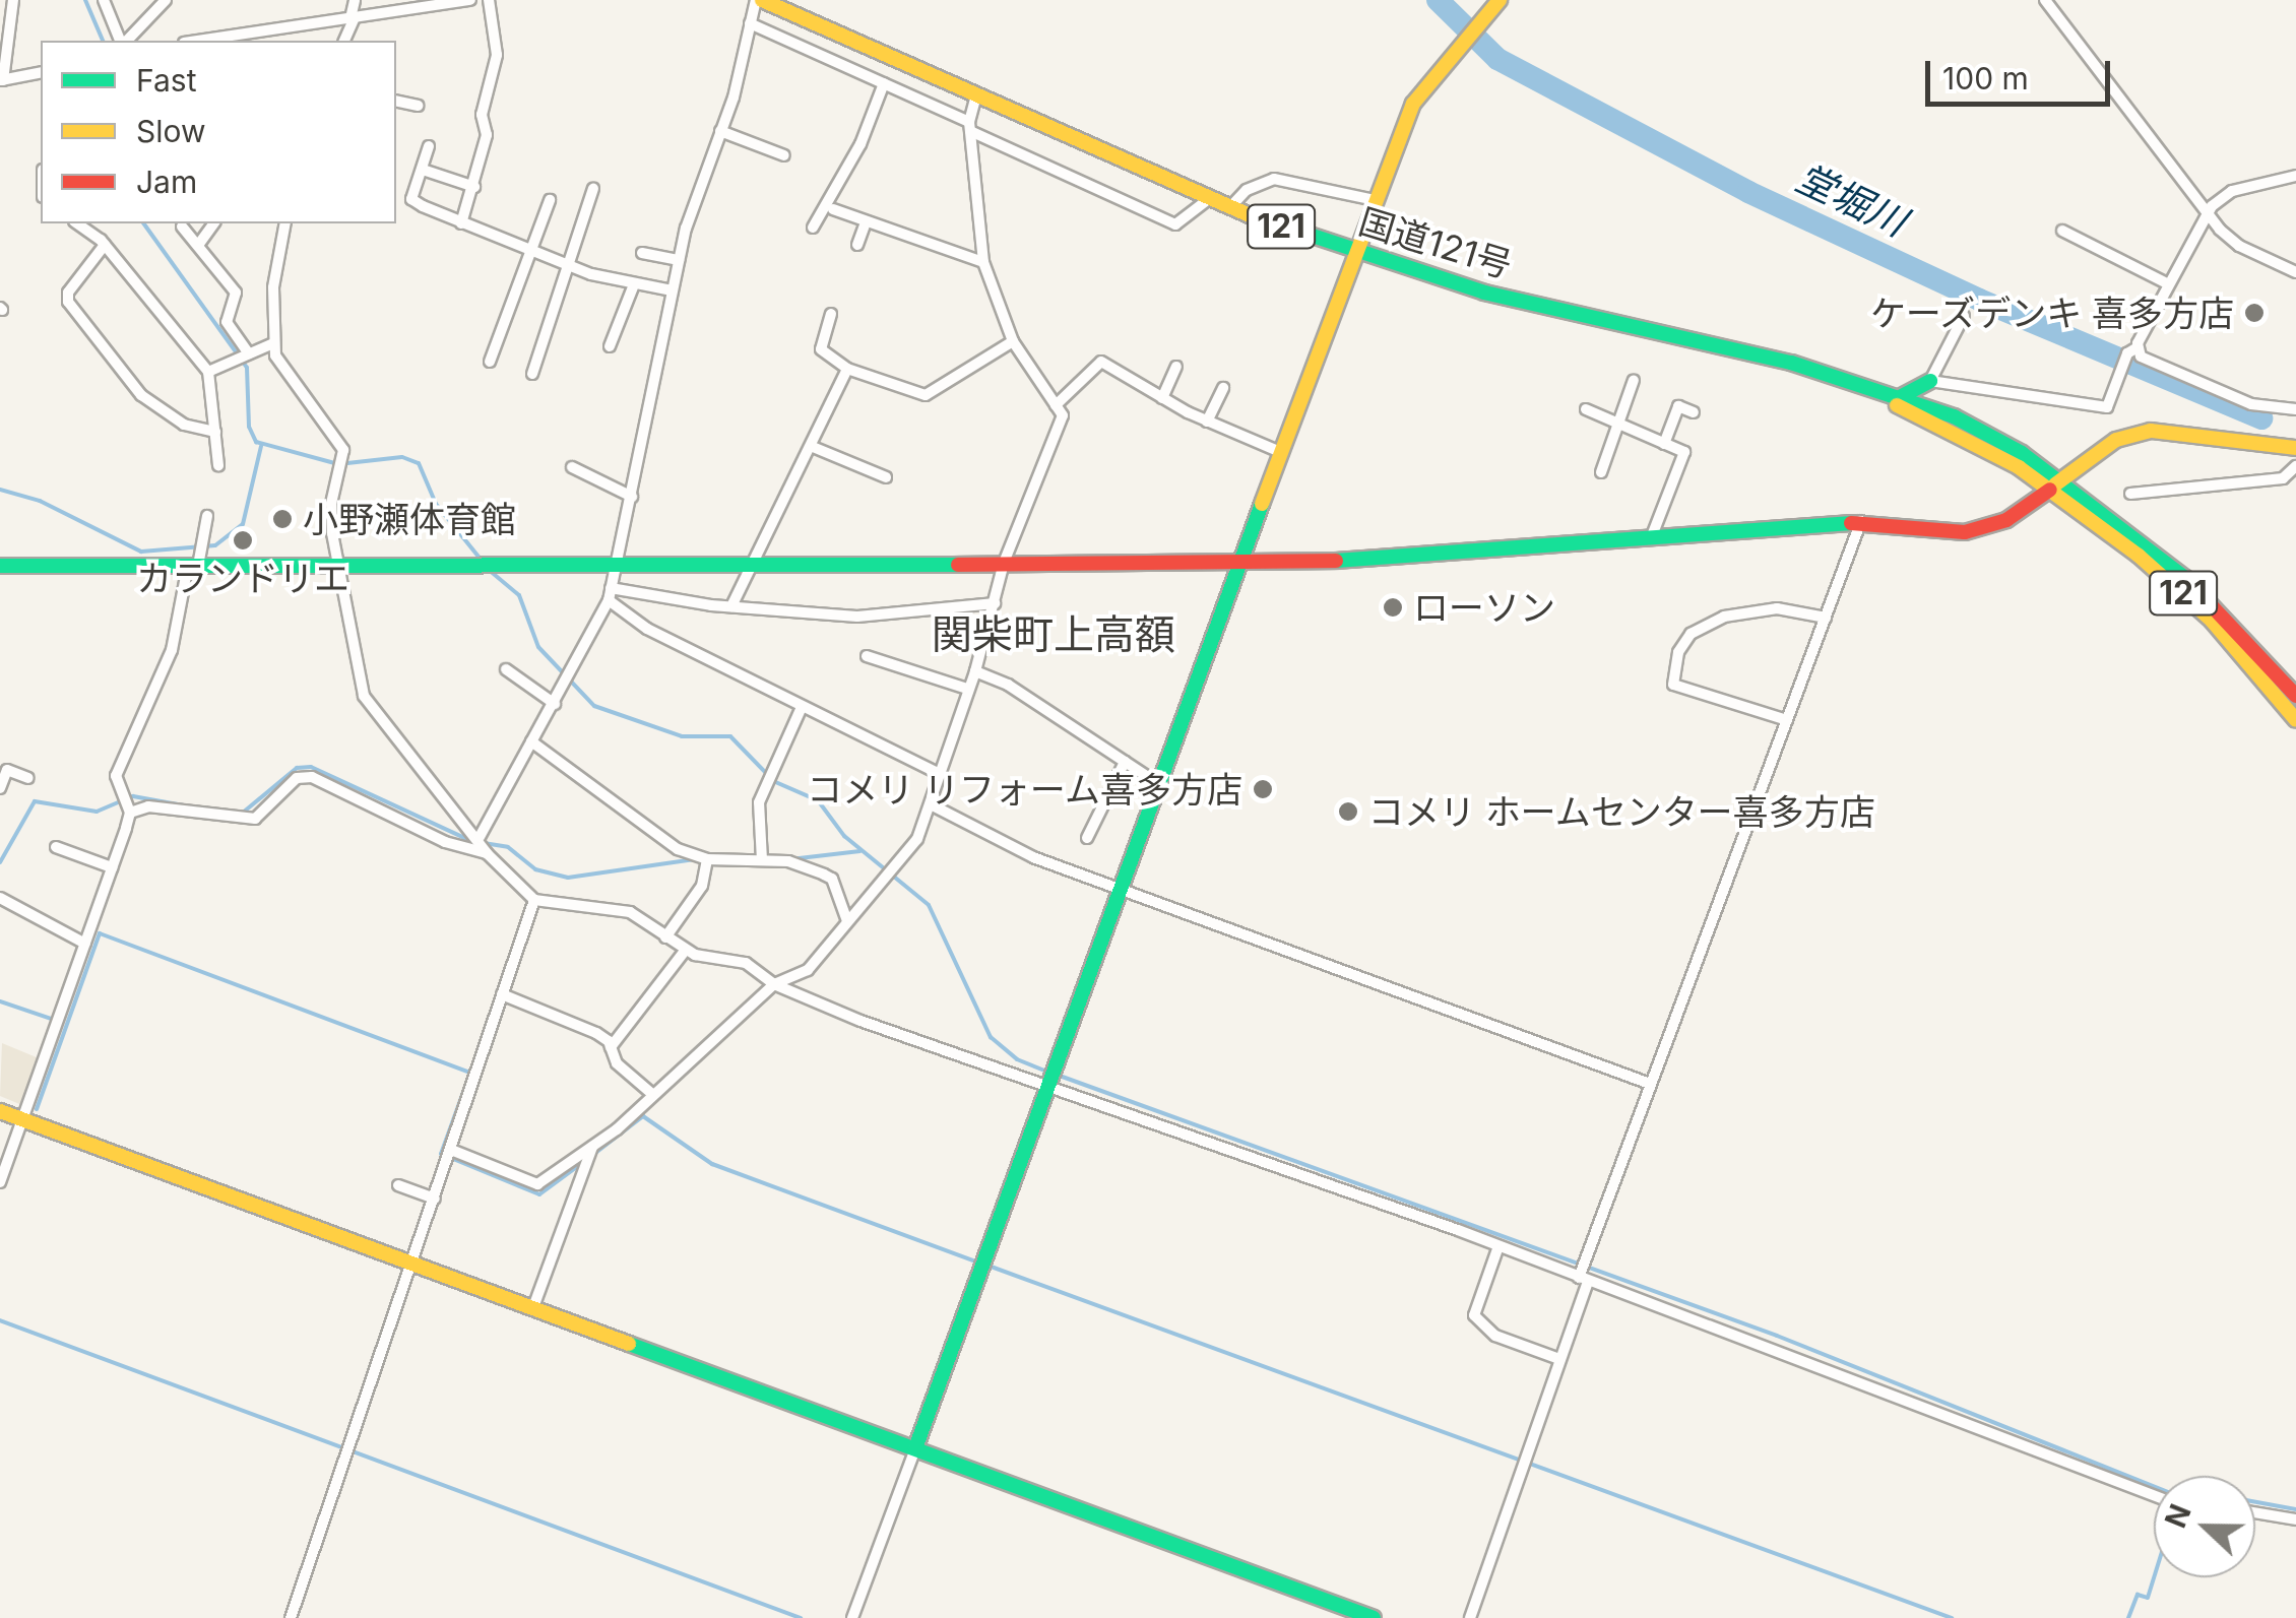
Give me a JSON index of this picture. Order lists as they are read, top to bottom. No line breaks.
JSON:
{"streets":{"main road":["121","国道121号"]},"crossings":[["121","国道121号"]],"districts":["関柴町上高額"],"water":["堂堀川"],"places":["ケーズデンキ 喜多方店","小野瀬体育館","カランドリエ","ローソン","コメリ リフォーム喜多方店","コメリ ホームセンター喜多方店"],"legend":["Fast","Slow","Jam"],"scale_bar":"100 m","north":"left"}
